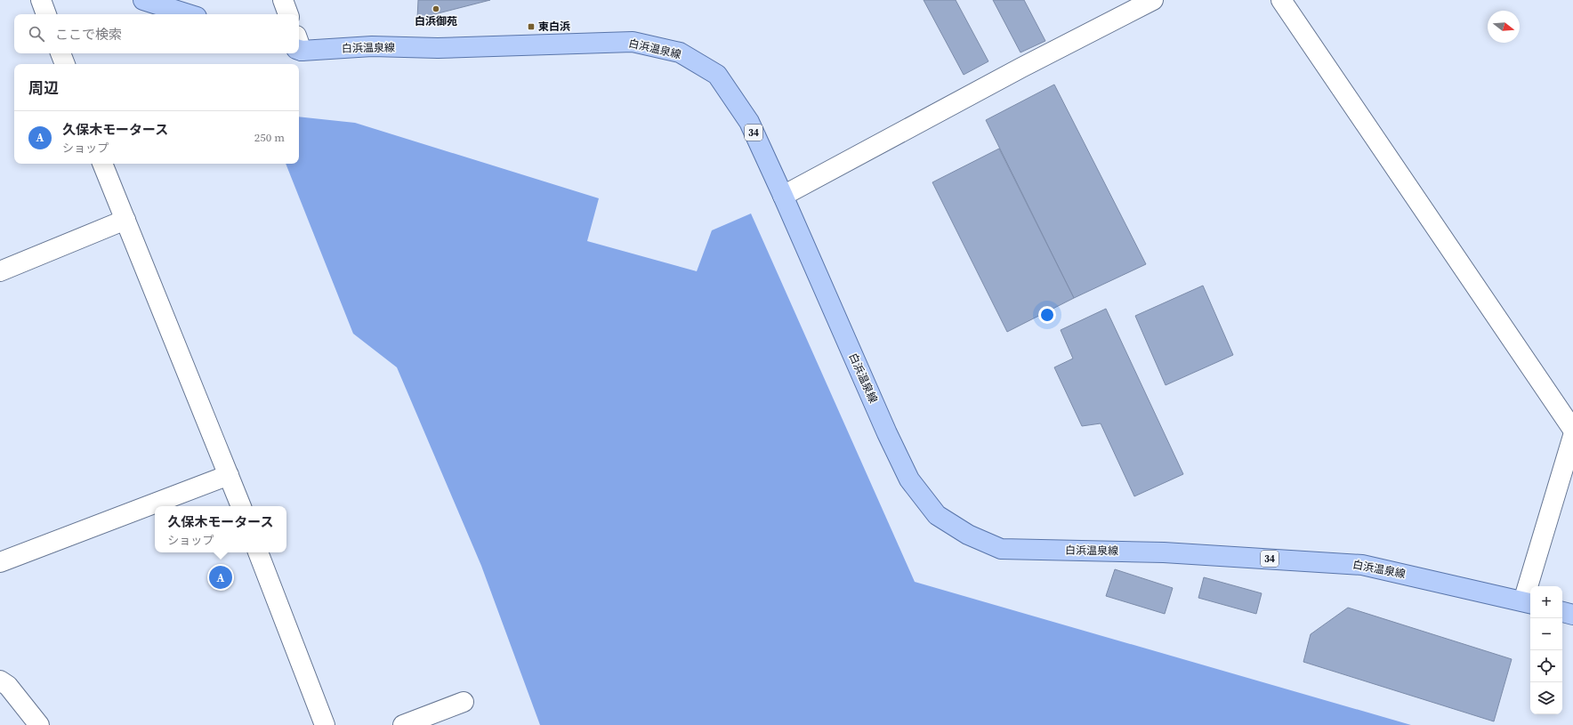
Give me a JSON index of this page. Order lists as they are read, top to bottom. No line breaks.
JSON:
{"streets":{"main road":["白浜温泉線","34"]},"places":{"other":["白浜御苑"],"transit":["東白浜"]},"north":"right","page":{"search":"ここで検索","heading":"周辺","list":[{"mark":"A","name":"久保木モータース","note":"ショップ","value":"250 m"}],"popup":["久保木モータース","ショップ"],"pins":"A","map_buttons":["+","−"]}}
